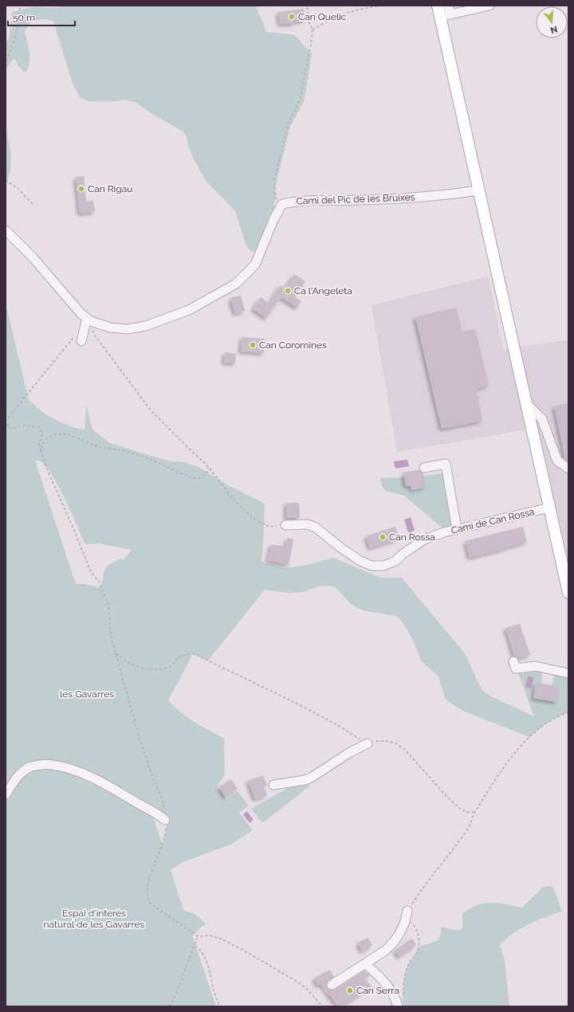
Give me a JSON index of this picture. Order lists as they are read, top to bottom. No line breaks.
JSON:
{"streets":{"street":["Camí del Pic de les Bruixes","Camí de Can Rossa"]},"parks":["les Gavarres","Espai d'interès natural de les Gavarres"],"places":["Can Quelic","Can Rigau","Ca l'Angeleta","Can Coromines","Can Rossa","Can Serra"],"scale_bar":"50 m","north":"bottom"}
